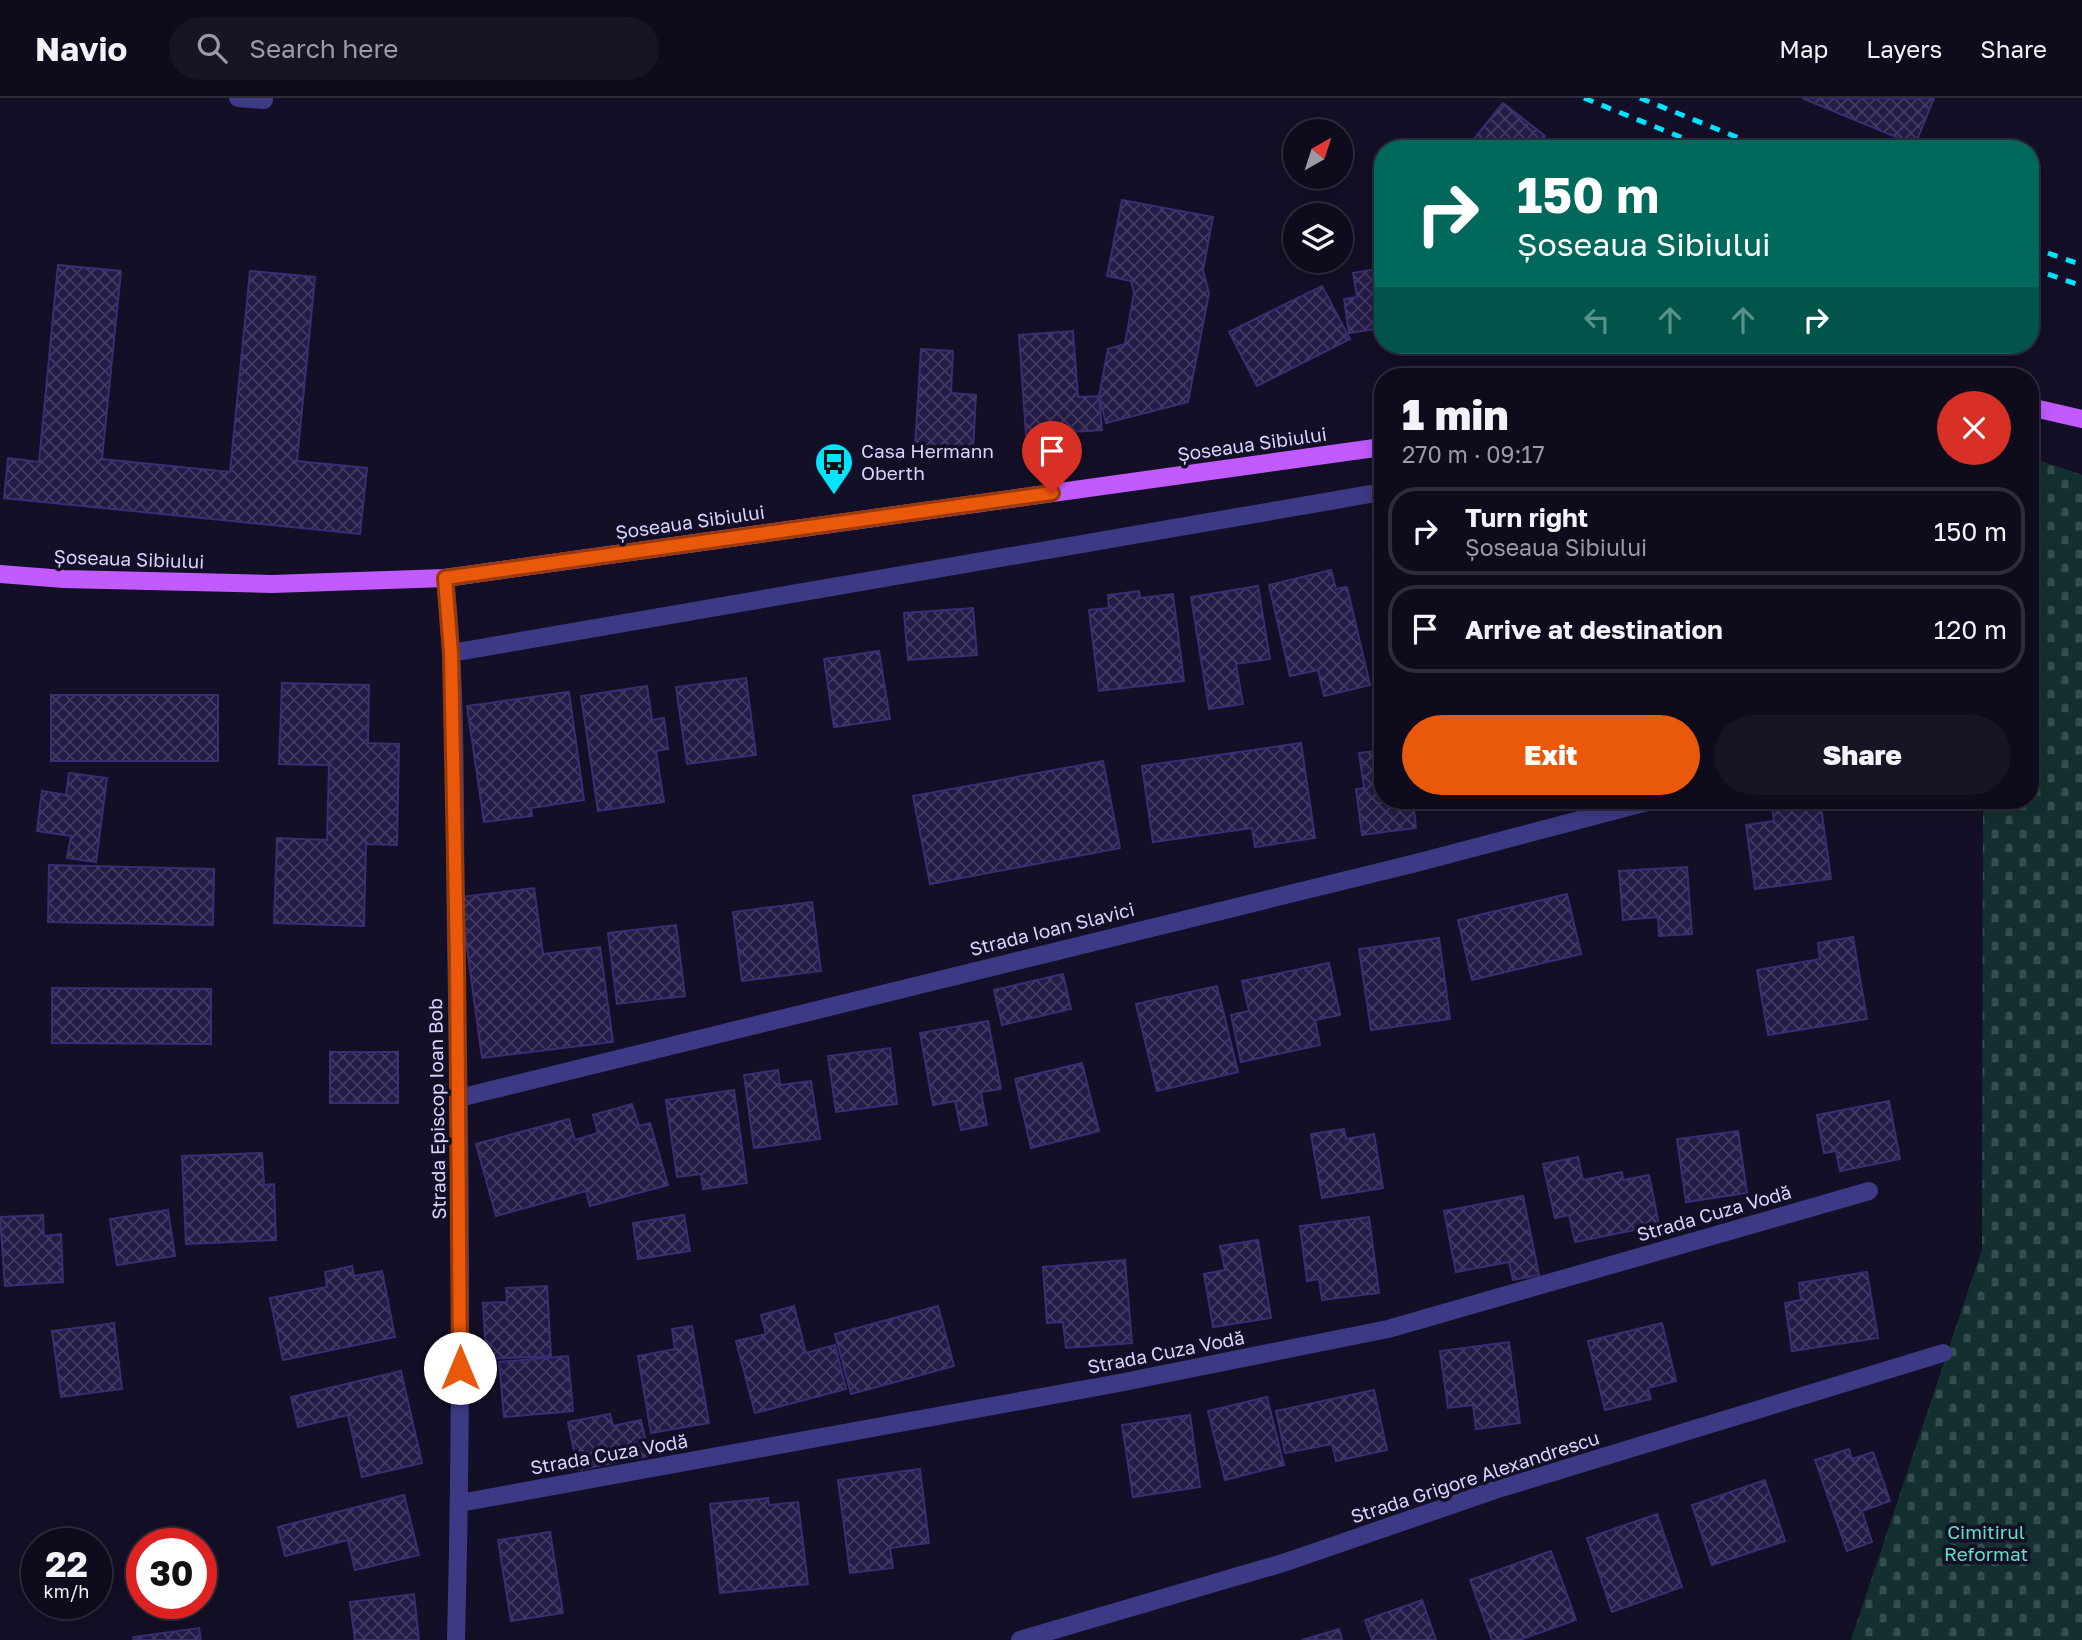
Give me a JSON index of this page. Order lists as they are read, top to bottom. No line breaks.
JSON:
{"streets":{"main road":["Șoseaua Sibiului"],"street":["Strada Ioan Slavici","Strada Episcop Ioan Bob","Strada Cuza Vodă","Strada Grigore Alexandrescu"]},"crossings":[["Șoseaua Sibiului","Strada Episcop Ioan Bob"],["Strada Ioan Slavici","Strada Episcop Ioan Bob"],["Strada Episcop Ioan Bob","Strada Cuza Vodă"]],"parks":["Cimitirul Reformat"],"places":{"bus stop":["Casa Hermann Oberth"]},"north":"top right","page":{"header":"Navio","search":"Search here","nav":["Map","Layers","Share"],"turn":["150 m","Șoseaua Sibiului"],"heading":["1 min","270 m · 09:17"],"list":[{"name":"Turn right","note":"Șoseaua Sibiului","value":"150 m"},{"name":"Arrive at destination","value":"120 m"}],"buttons":["Exit","Share"],"speed":"22 km/h","limit":"30"}}
